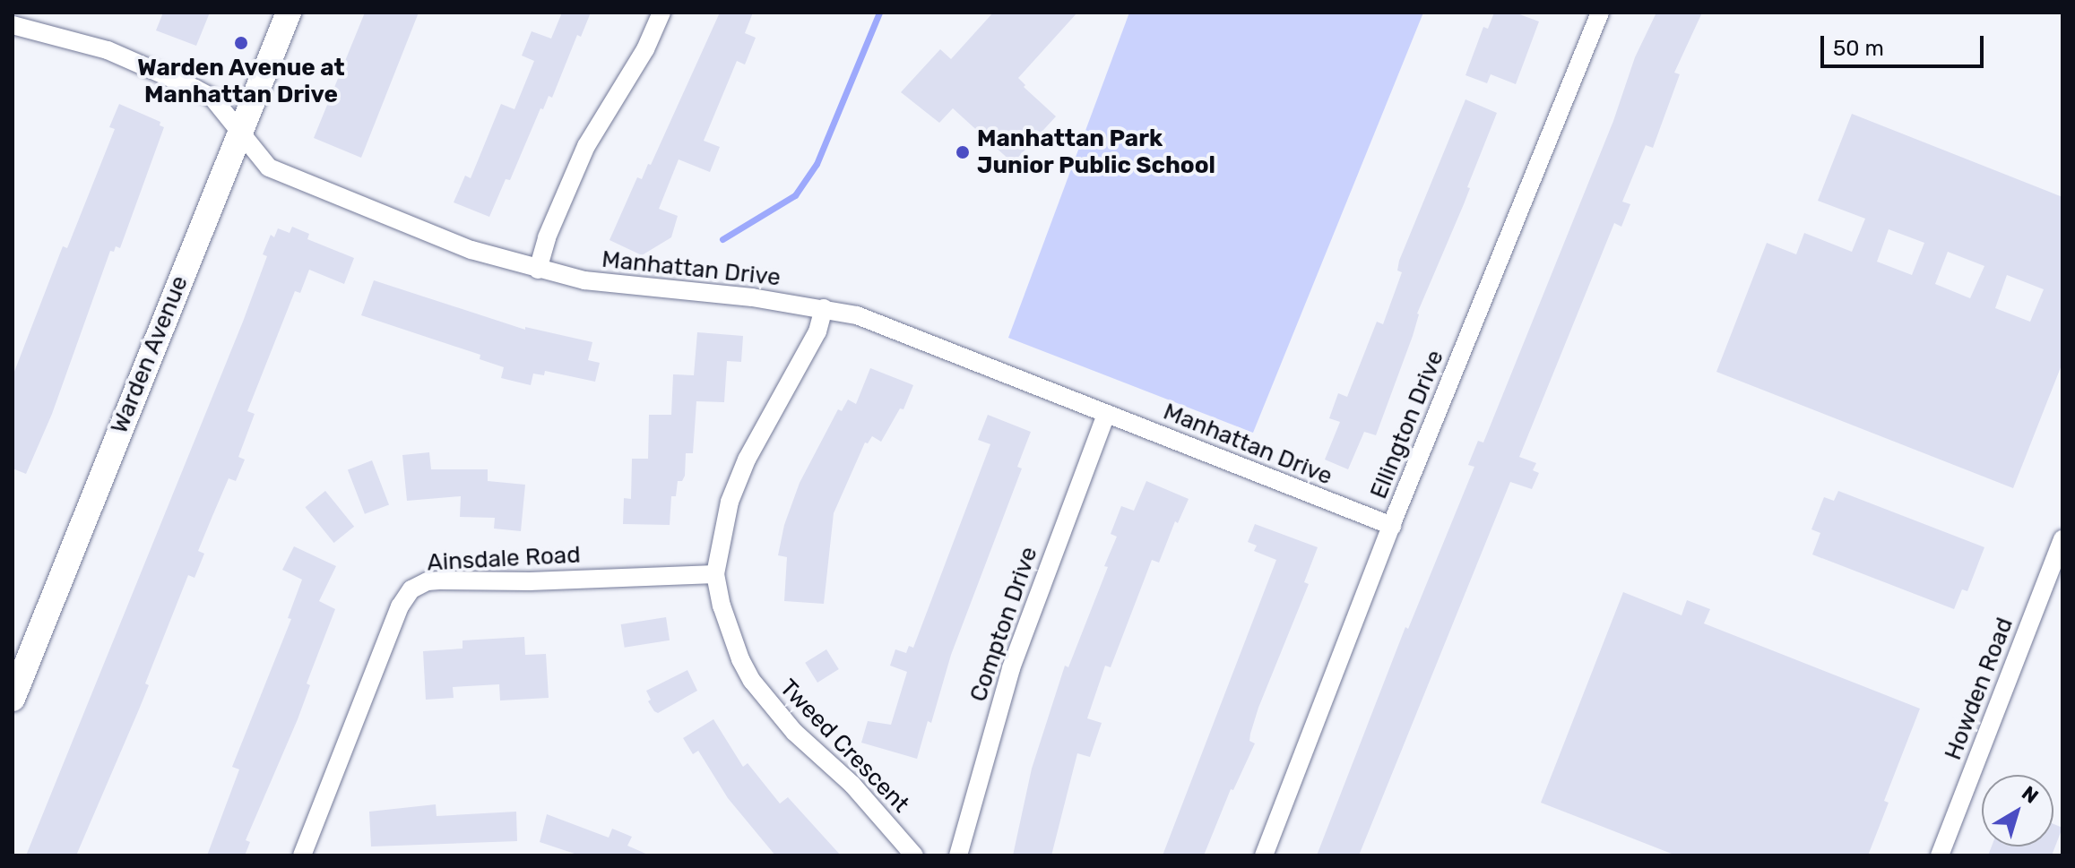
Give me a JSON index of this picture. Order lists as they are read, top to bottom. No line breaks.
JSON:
{"streets":{"main road":["Warden Avenue"],"street":["Manhattan Drive","Ellington Drive","Ainsdale Road","Compton Drive","Howden Road","Tweed Crescent"]},"crossings":[["Manhattan Drive","Warden Avenue"],["Manhattan Drive","Ellington Drive"],["Manhattan Drive","Compton Drive"],["Manhattan Drive","Tweed Crescent"],["Ainsdale Road","Tweed Crescent"]],"places":["Warden Avenue at Manhattan Drive","Manhattan Park Junior Public School"],"scale_bar":"50 m","north":"top right"}
